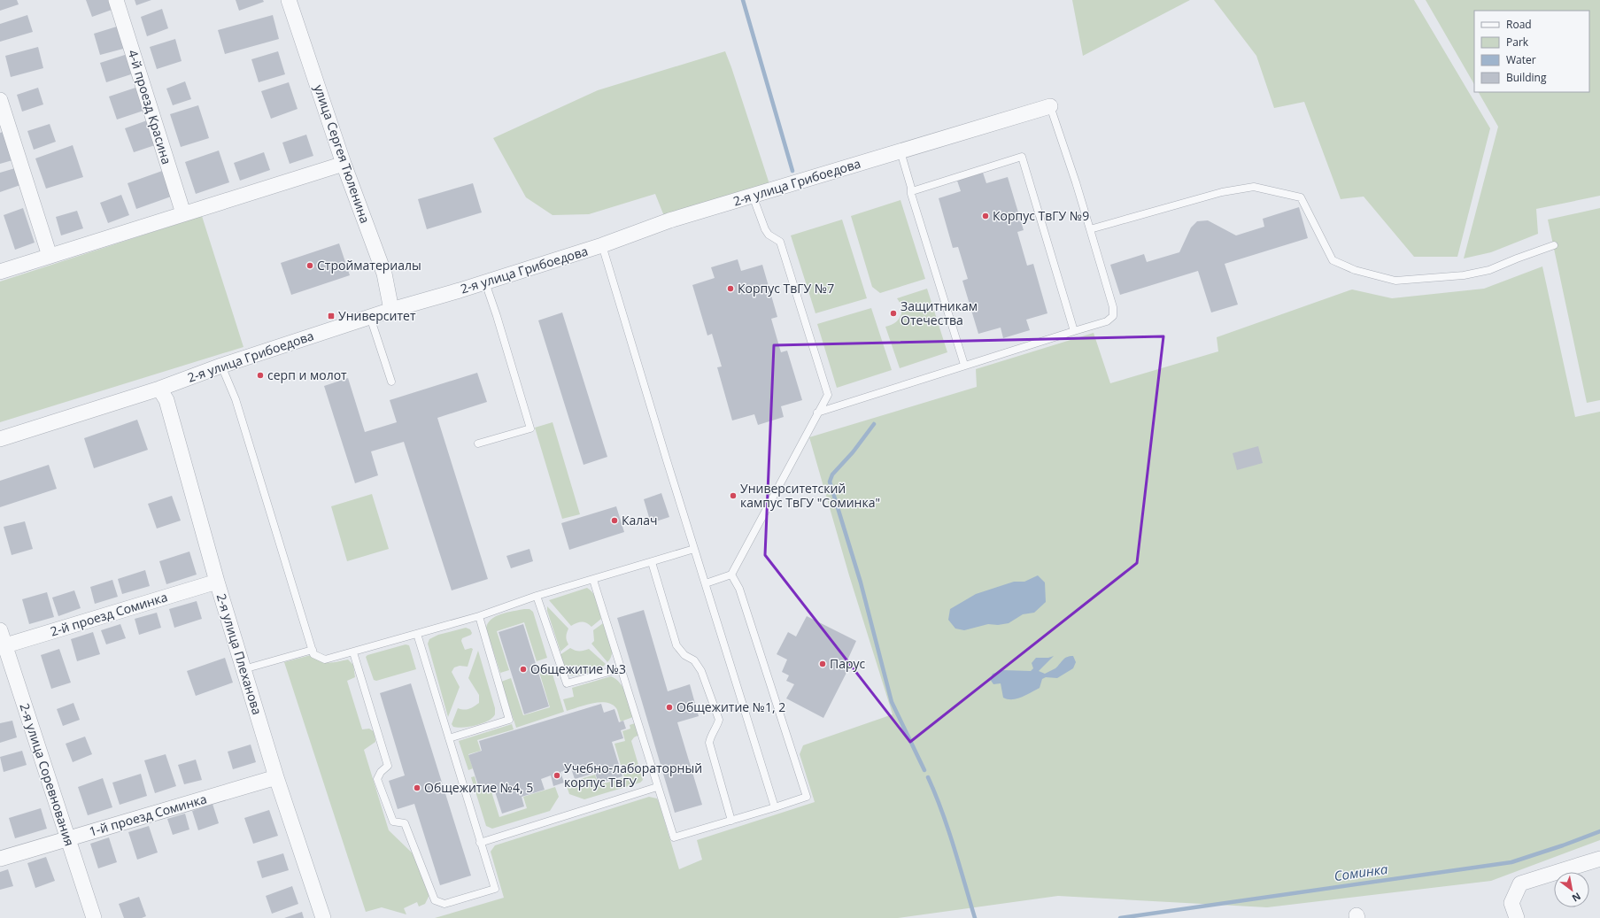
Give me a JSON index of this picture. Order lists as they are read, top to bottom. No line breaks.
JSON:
{"streets":{"street":["4-й проезд Красина","улица Сергея Тюленина","2-я улица Грибоедова","2-й проезд Соминка","2-я улица Плеханова","2-я улица Соревнования","1-й проезд Соминка"]},"crossings":[["улица Сергея Тюленина","2-я улица Грибоедова"],["2-я улица Грибоедова","2-я улица Плеханова"],["2-й проезд Соминка","2-я улица Плеханова"],["2-й проезд Соминка","2-я улица Соревнования"],["2-я улица Плеханова","1-й проезд Соминка"],["2-я улица Соревнования","1-й проезд Соминка"]],"water":["Соминка"],"places":{"other":["Корпус ТвГУ №9","Стройматериалы","Корпус ТвГУ №7","Защитникам Отечества","серп и молот","Университетский кампус ТвГУ \"Соминка\"","Калач","Парус","Общежитие №3","Общежитие №1, 2","Учебно-лабораторный корпус ТвГУ","Общежитие №4, 5"],"transit":["Университет"]},"legend":["Road","Park","Water","Building"],"north":"bottom right"}
